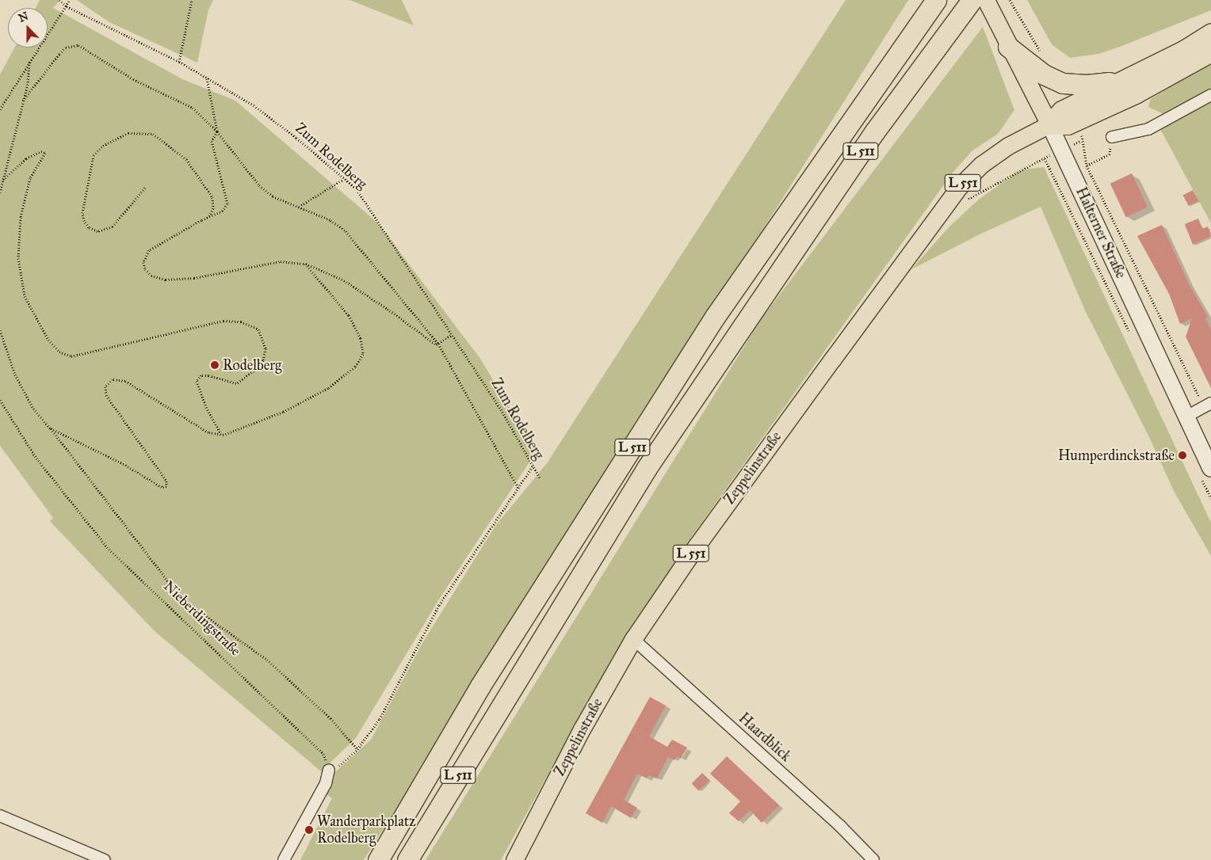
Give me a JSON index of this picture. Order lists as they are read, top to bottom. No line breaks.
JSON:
{"streets":{"highway":["L 511"],"main road":["L 551","Halterner Straße","Zeppelinstraße"],"street":["Haardblick"],"path":["Zum Rodelberg","Nieberdingstraße"]},"crossings":[["Halterner Straße","Zeppelinstraße"],["Zeppelinstraße","Haardblick"]],"places":["Rodelberg","Humperdinckstraße","Wanderparkplatz Rodelberg"],"north":"top"}
